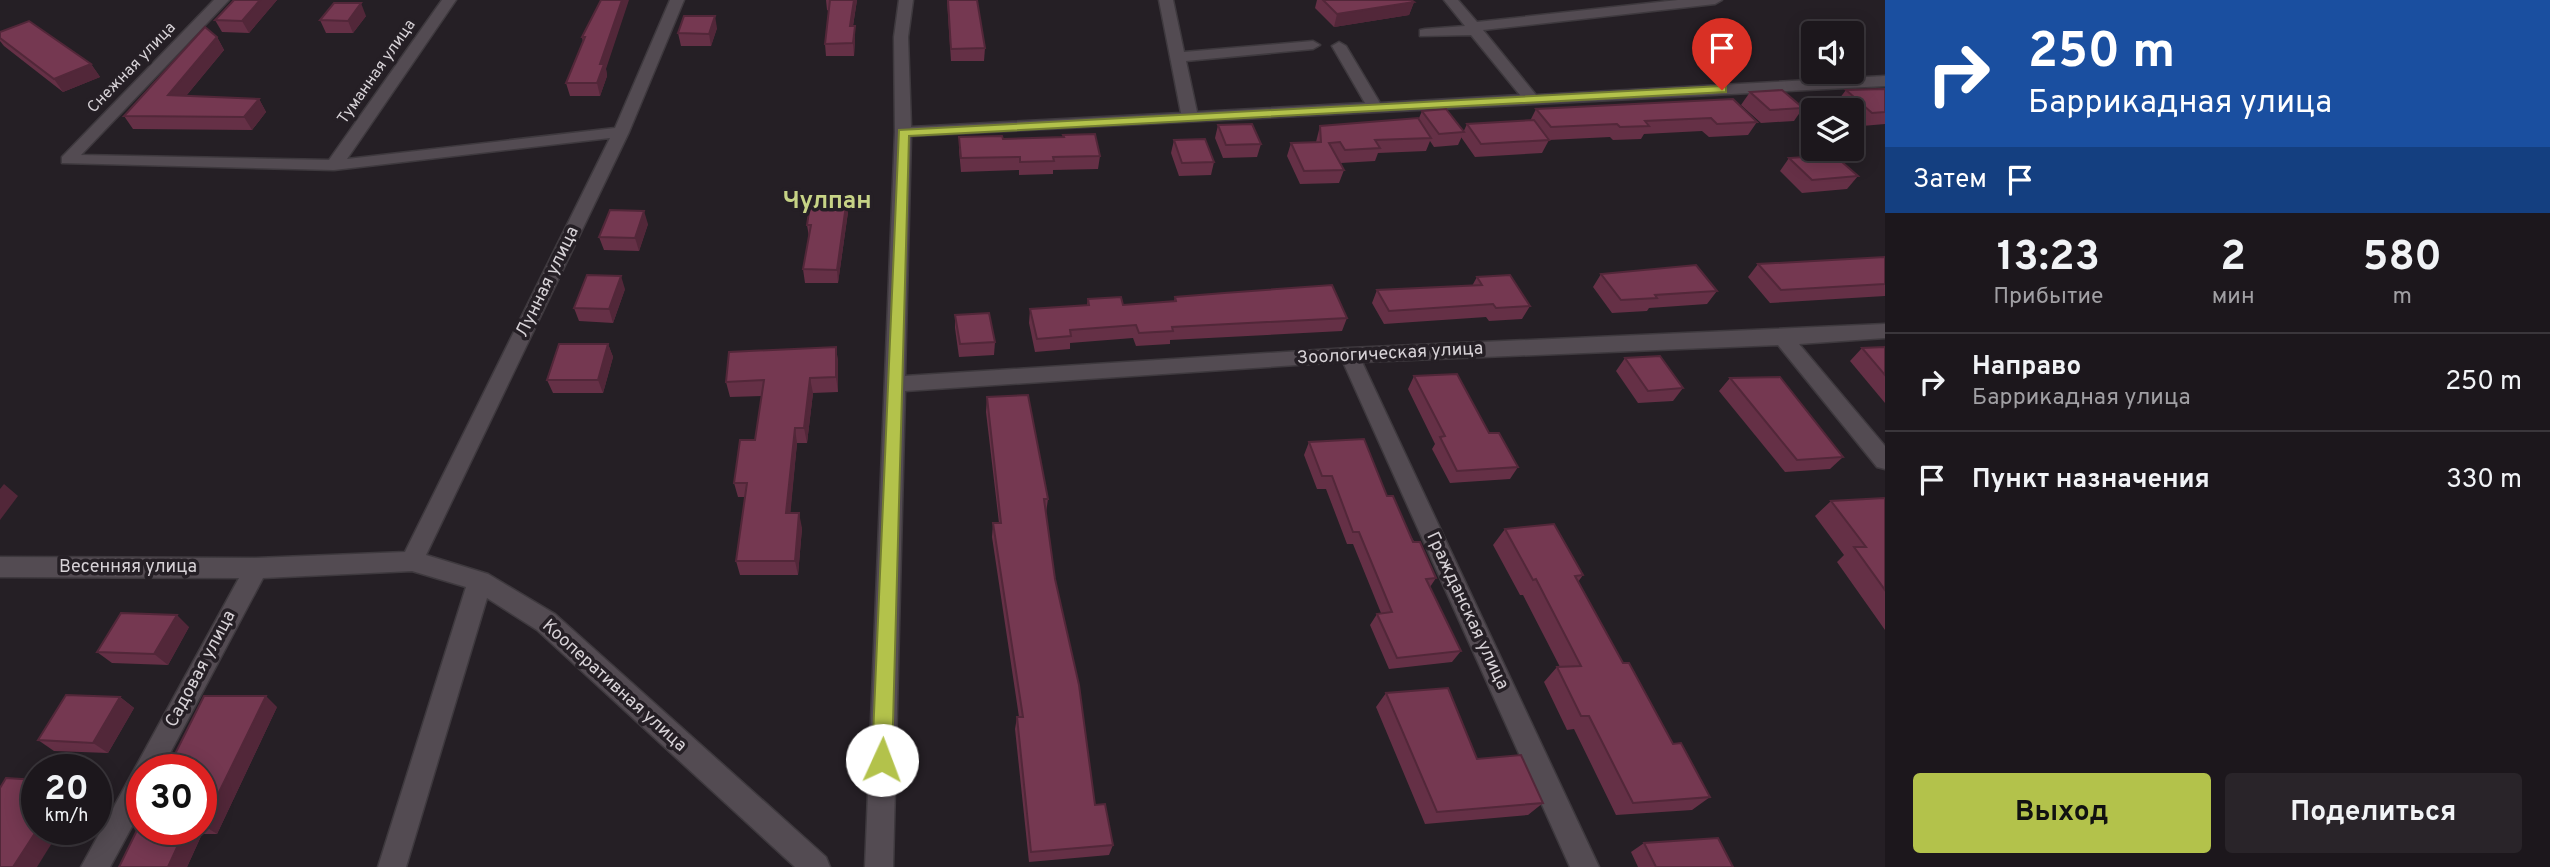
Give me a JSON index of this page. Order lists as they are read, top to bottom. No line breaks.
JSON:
{"streets":{"street":["Снежная улица","Туманная улица","Лунная улица","Зоологическая улица","Весенняя улица","Гражданская улица","Садовая улица","Кооперативная улица"]},"crossings":[["Снежная улица","Туманная улица"],["Лунная улица","Кооперативная улица"],["Зоологическая улица","Гражданская улица"],["Весенняя улица","Садовая улица"],["Весенняя улица","Кооперативная улица"],["Садовая улица","Кооперативная улица"]],"districts":["Чулпан"],"page":{"turn":["250 m","Баррикадная улица"],"then":"Затем","eta":["13:23","Прибытие","2","мин","580","m"],"list":[{"name":"Направо","note":"Баррикадная улица","value":"250 m"},{"name":"Пункт назначения","value":"330 m"}],"speed":"20 km/h","limit":"30","buttons":["Выход","Поделиться"]}}
